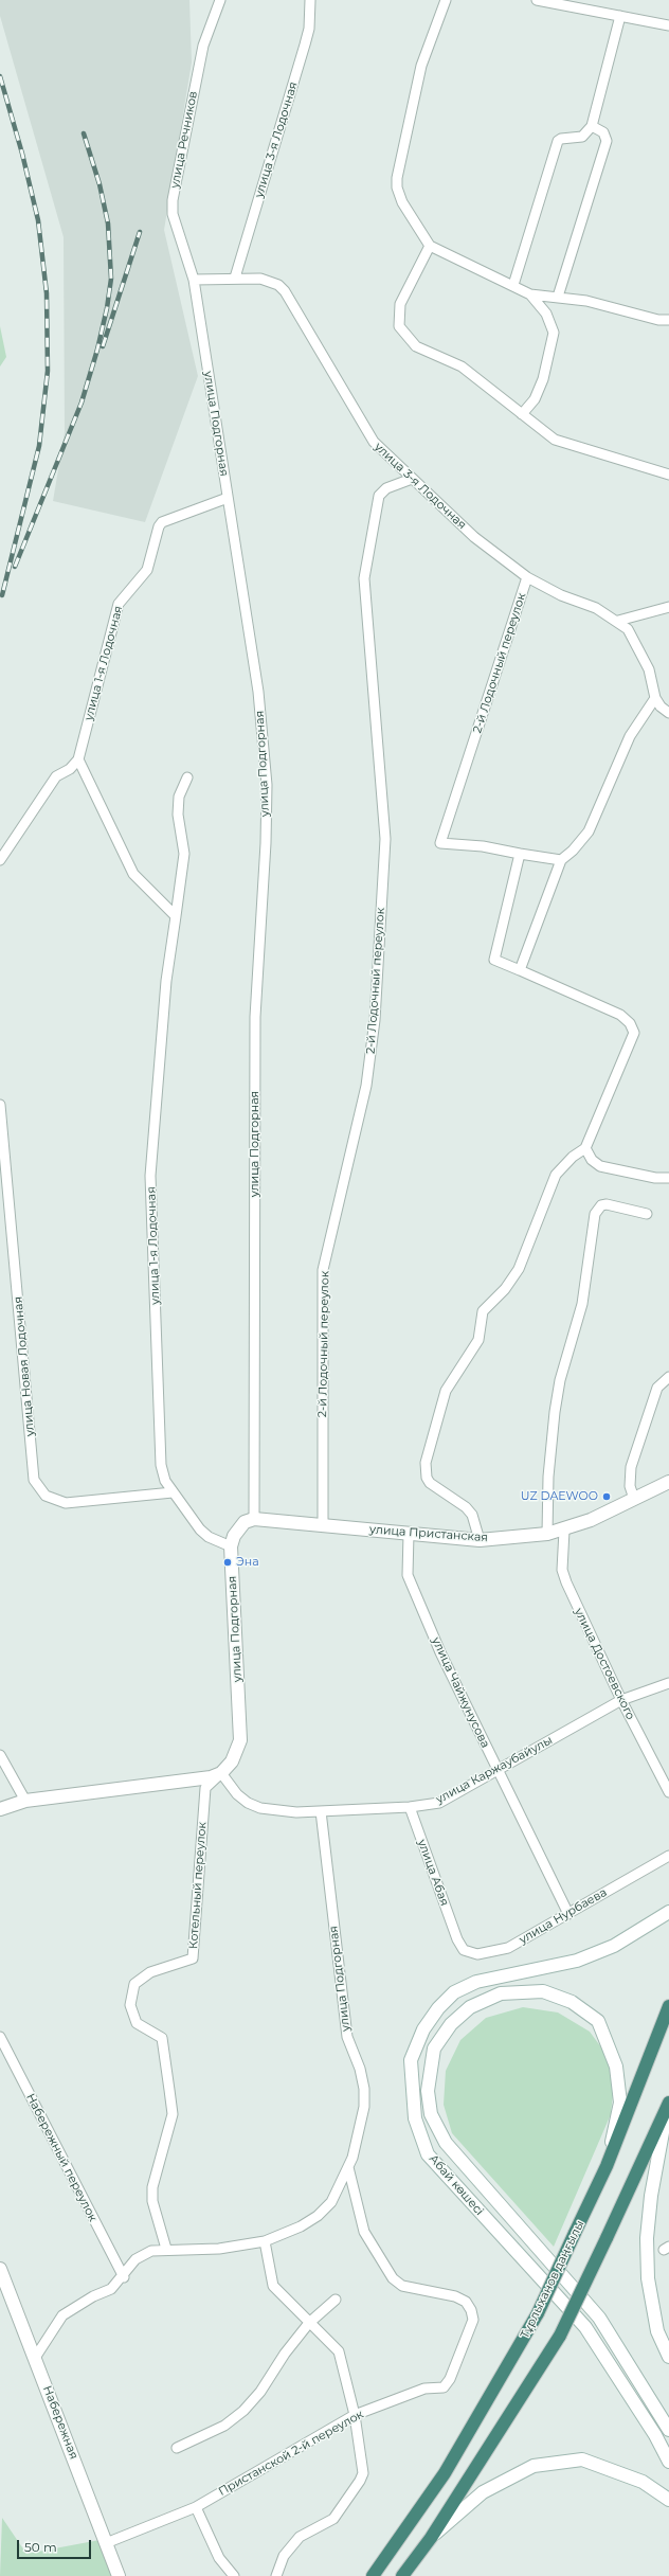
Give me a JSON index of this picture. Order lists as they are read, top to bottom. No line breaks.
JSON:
{"streets":{"highway":["Тұрлыханов даңғылы"],"main road":["улица Подгорная","улица Пристанская","Абай көшесі","Набережная"],"street":["улица Речников","улица 3-я Лодочная","улица 1-я Лодочная","2-й Лодочный переулок","улица Новая Лодочная","улица Достоевского","улица Чайжунусова","улица Каржаубайулы","улица Абая","Котельный переулок","улица Нурбаева","Набережный переулок","Пристанской 2-й переулок"]},"crossings":[["улица Речников","улица 3-я Лодочная"],["улица Речников","улица Подгорная"],["улица 3-я Лодочная","улица Подгорная"],["улица 3-я Лодочная","2-й Лодочный переулок"],["улица Подгорная","улица 1-я Лодочная"],["улица Подгорная","улица Пристанская"],["улица Подгорная","улица Каржаубайулы"],["улица Подгорная","Котельный переулок"],["улица Подгорная","Набережный переулок"],["улица Подгорная","Набережная"],["улица Подгорная","Пристанской 2-й переулок"],["улица 1-я Лодочная","улица Новая Лодочная"],["2-й Лодочный переулок","улица Пристанская"],["улица Пристанская","улица Достоевского"],["улица Пристанская","улица Чайжунусова"],["улица Достоевского","улица Каржаубайулы"],["улица Чайжунусова","улица Каржаубайулы"],["улица Чайжунусова","улица Нурбаева"],["улица Каржаубайулы","улица Абая"],["улица Каржаубайулы","Котельный переулок"],["улица Абая","улица Нурбаева"],["Абай көшесі","Тұрлыханов даңғылы"],["Набережная","Пристанской 2-й переулок"]],"places":["UZ DAEWOO","Эна"],"scale_bar":"50 m"}
